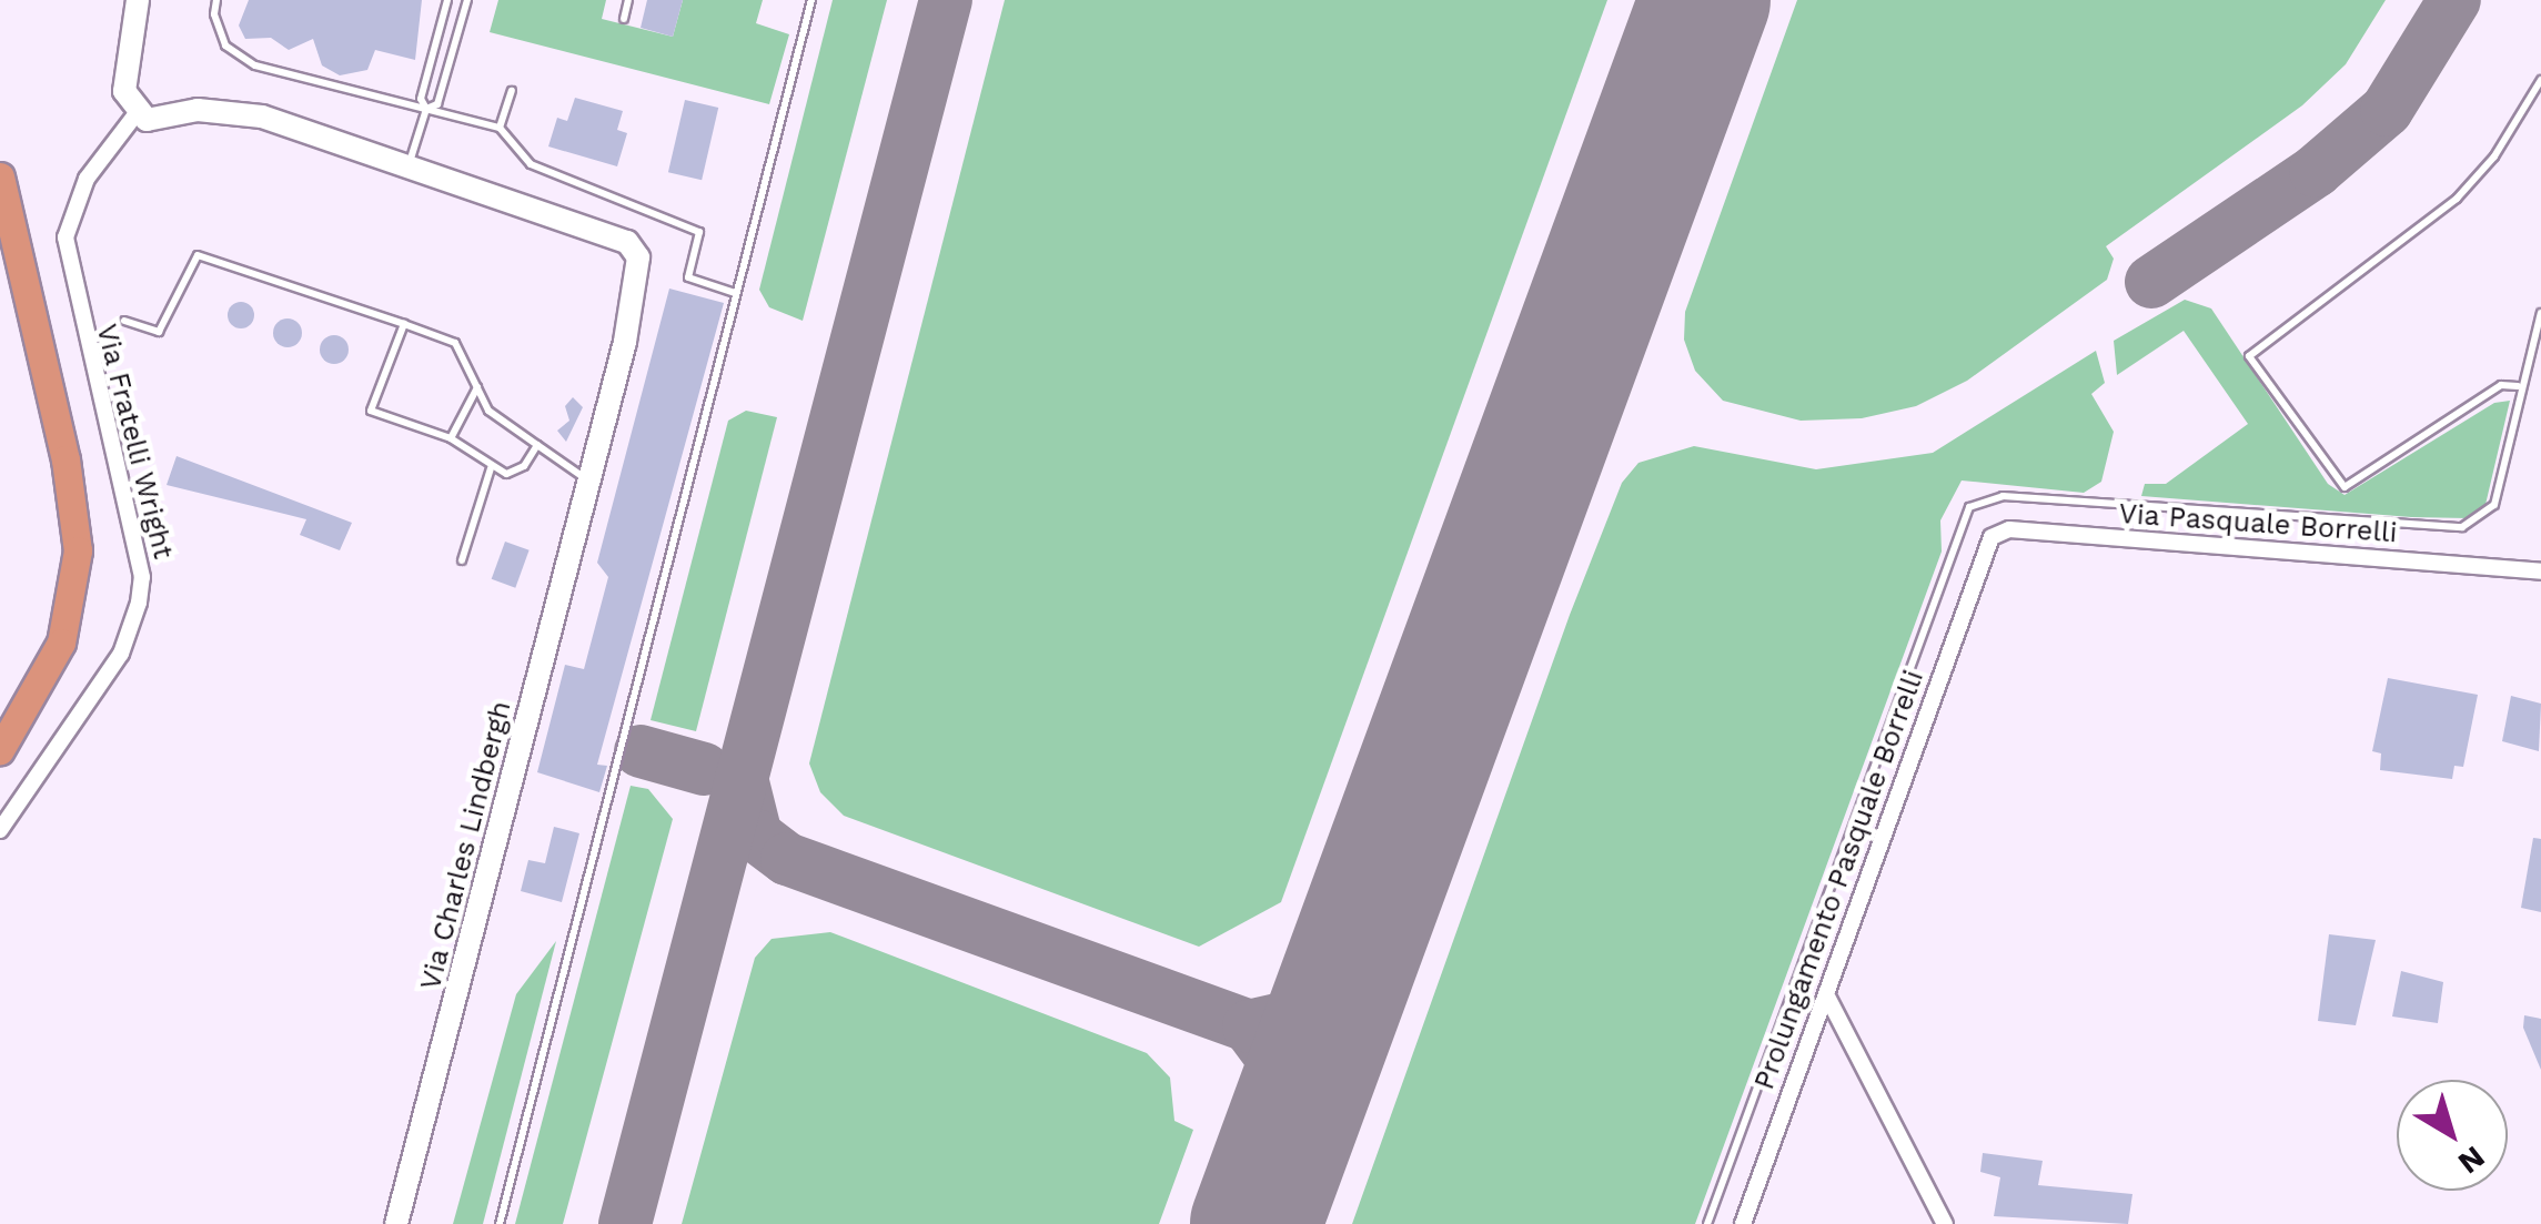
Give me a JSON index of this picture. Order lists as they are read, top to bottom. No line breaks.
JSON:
{"streets":{"street":["Via Fratelli Wright","Via Pasquale Borrelli","Via Charles Lindbergh","Prolungamento Pasquale Borrelli"]},"crossings":[["Via Fratelli Wright","Via Charles Lindbergh"],["Via Pasquale Borrelli","Prolungamento Pasquale Borrelli"]],"north":"bottom right"}
